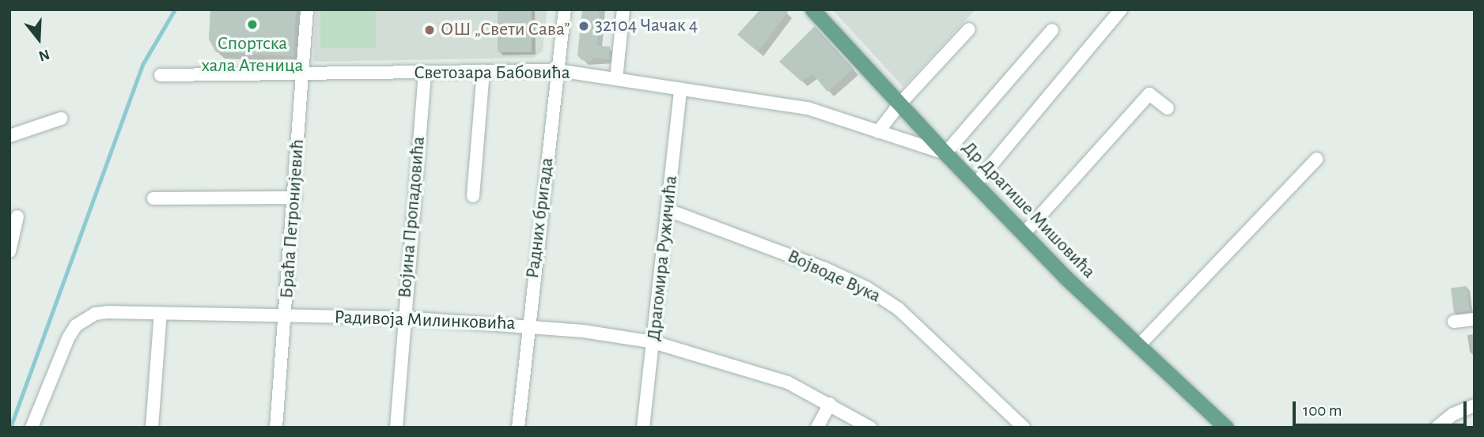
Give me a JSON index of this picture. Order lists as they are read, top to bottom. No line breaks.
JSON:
{"streets":{"main road":["Др Драгише Мишовића"],"street":["Светозара Бабовића","Војина Пропадовића","Радних бригада","Браћа Петронијевић","Драгомира Ружичића","Војводе Вука","Радивоја Милинковића"]},"crossings":[["Светозара Бабовића","Др Драгише Мишовића"],["Светозара Бабовића","Војина Пропадовића"],["Светозара Бабовића","Радних бригада"],["Светозара Бабовића","Браћа Петронијевић"],["Светозара Бабовића","Драгомира Ружичића"],["Војина Пропадовића","Радивоја Милинковића"],["Радних бригада","Радивоја Милинковића"],["Браћа Петронијевић","Радивоја Милинковића"],["Драгомира Ружичића","Војводе Вука"],["Драгомира Ружичића","Радивоја Милинковића"]],"places":["Спортска хала Атеница","32104 Чачак 4","ОШ „Свети Сава”"],"scale_bar":"100 m","north":"bottom"}
